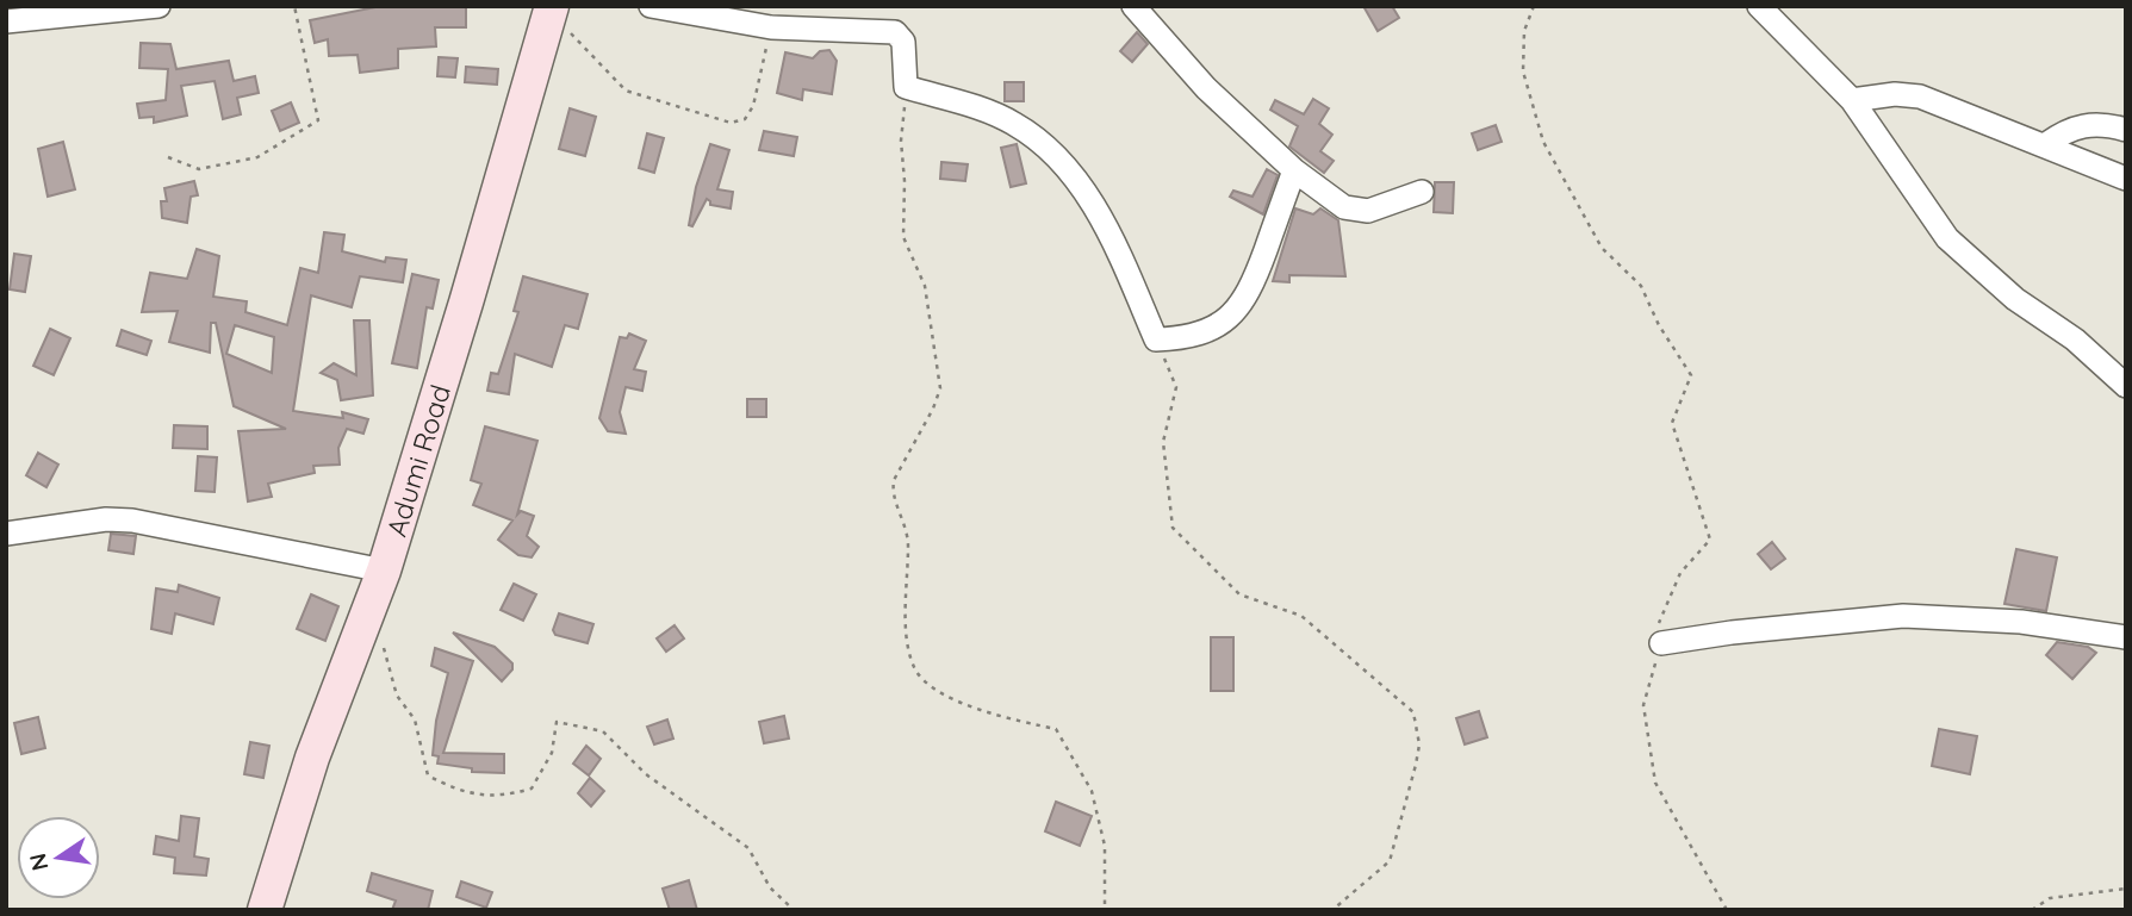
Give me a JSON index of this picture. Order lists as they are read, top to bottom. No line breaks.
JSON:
{"streets":{"main road":["Adumi Road"]},"north":"left"}
